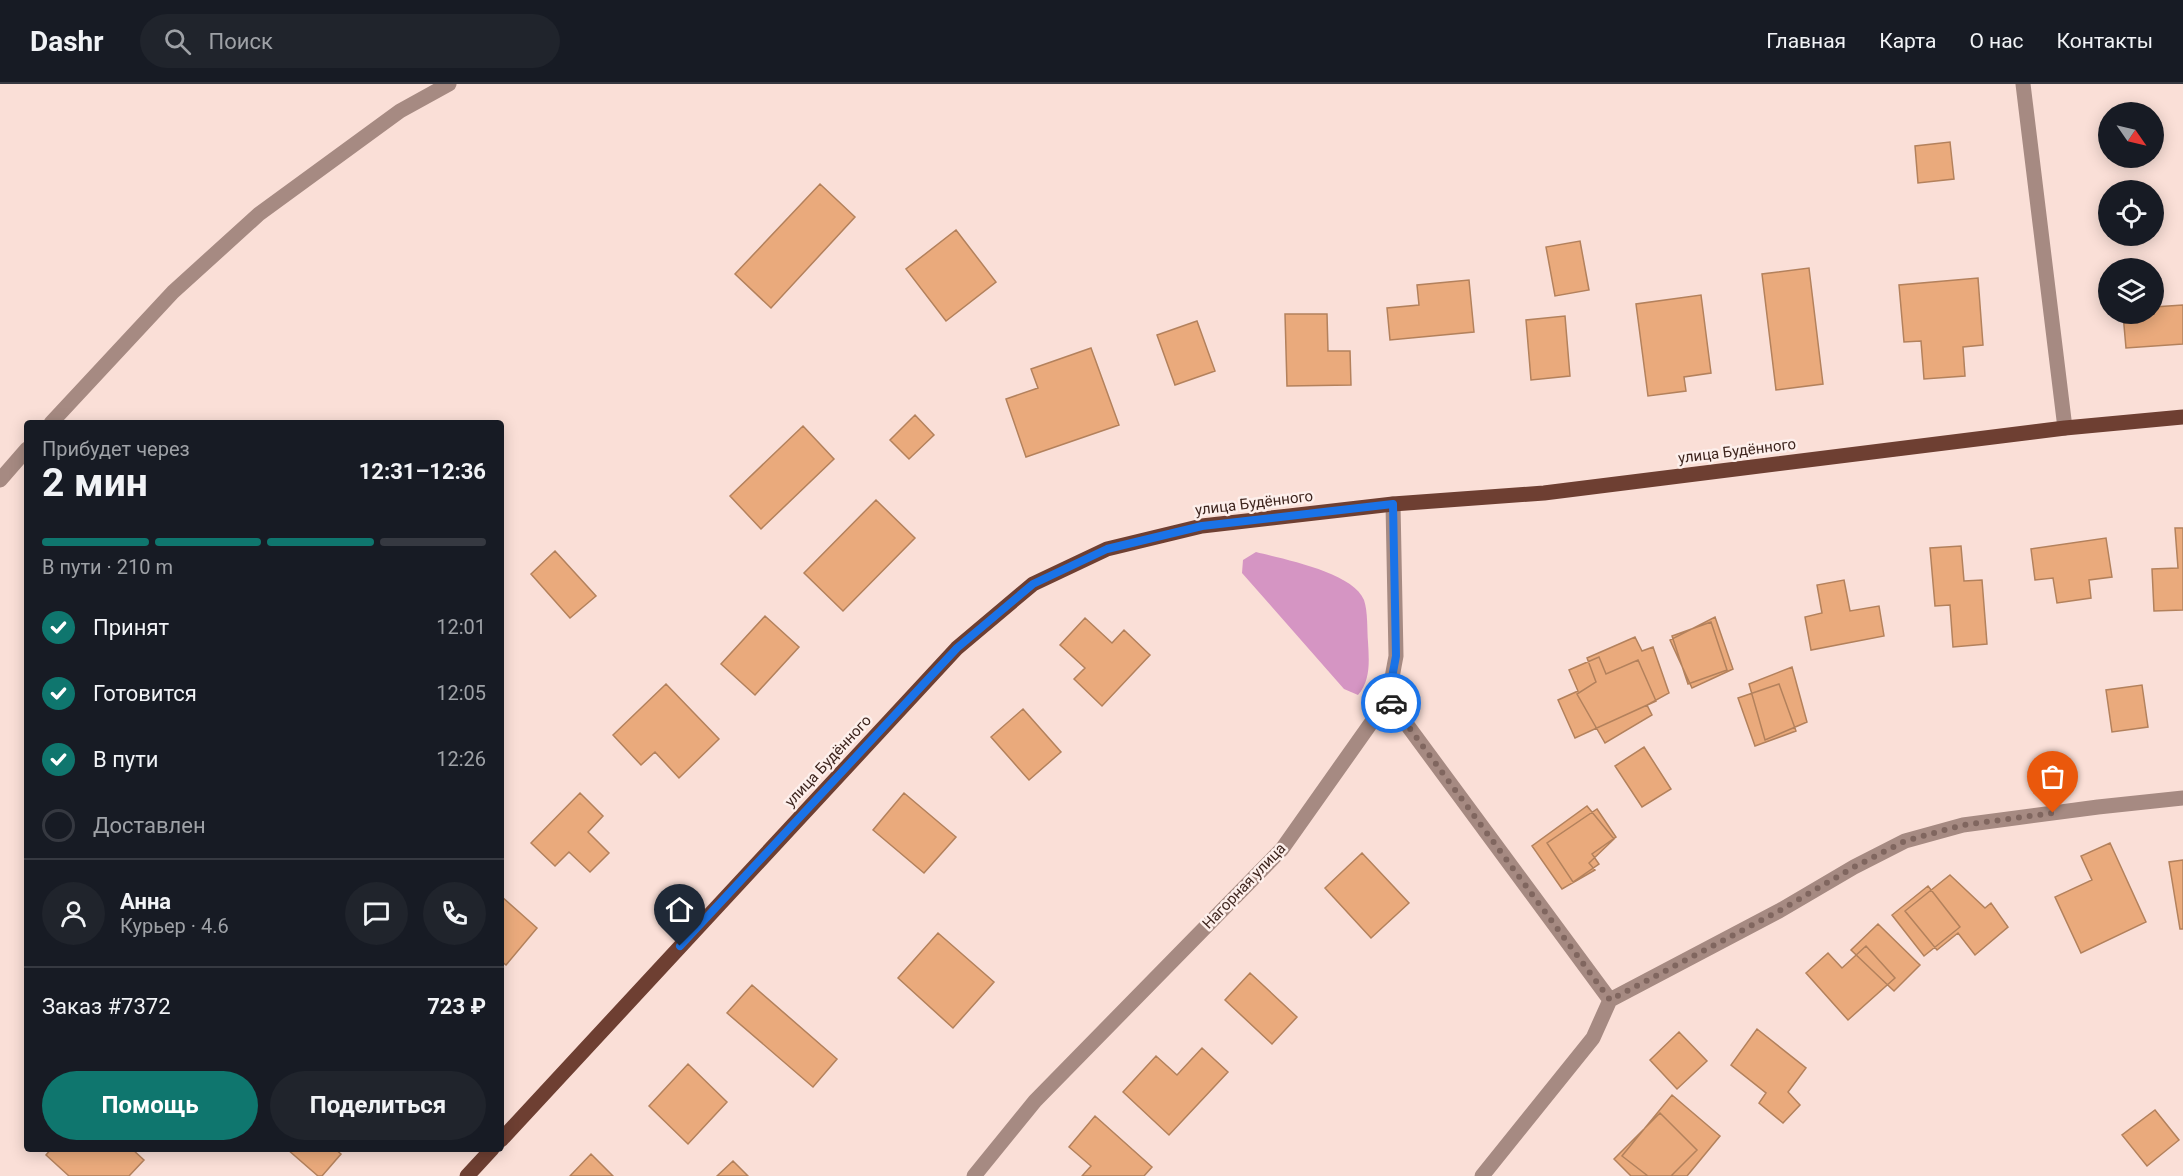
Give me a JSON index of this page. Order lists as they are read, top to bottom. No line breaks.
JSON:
{"streets":{"main road":["улица Будённого"],"street":["Нагорная улица"]},"crossings":[["улица Будённого","Нагорная улица"]],"north":"bottom right","page":{"header":"Dashr","search":"Поиск","nav":["Главная","Карта","О нас","Контакты"],"heading":["2 мин","Прибудет через","12:31–12:36"],"panel":["Анна","Курьер · 4.6","Заказ #7372","723 ₽"],"bar":"В пути · 210 m","list":[["Принят","12:01"],["Готовится","12:05"],["В пути","12:26"],"Доставлен"],"buttons":["Помощь","Поделиться"]}}
